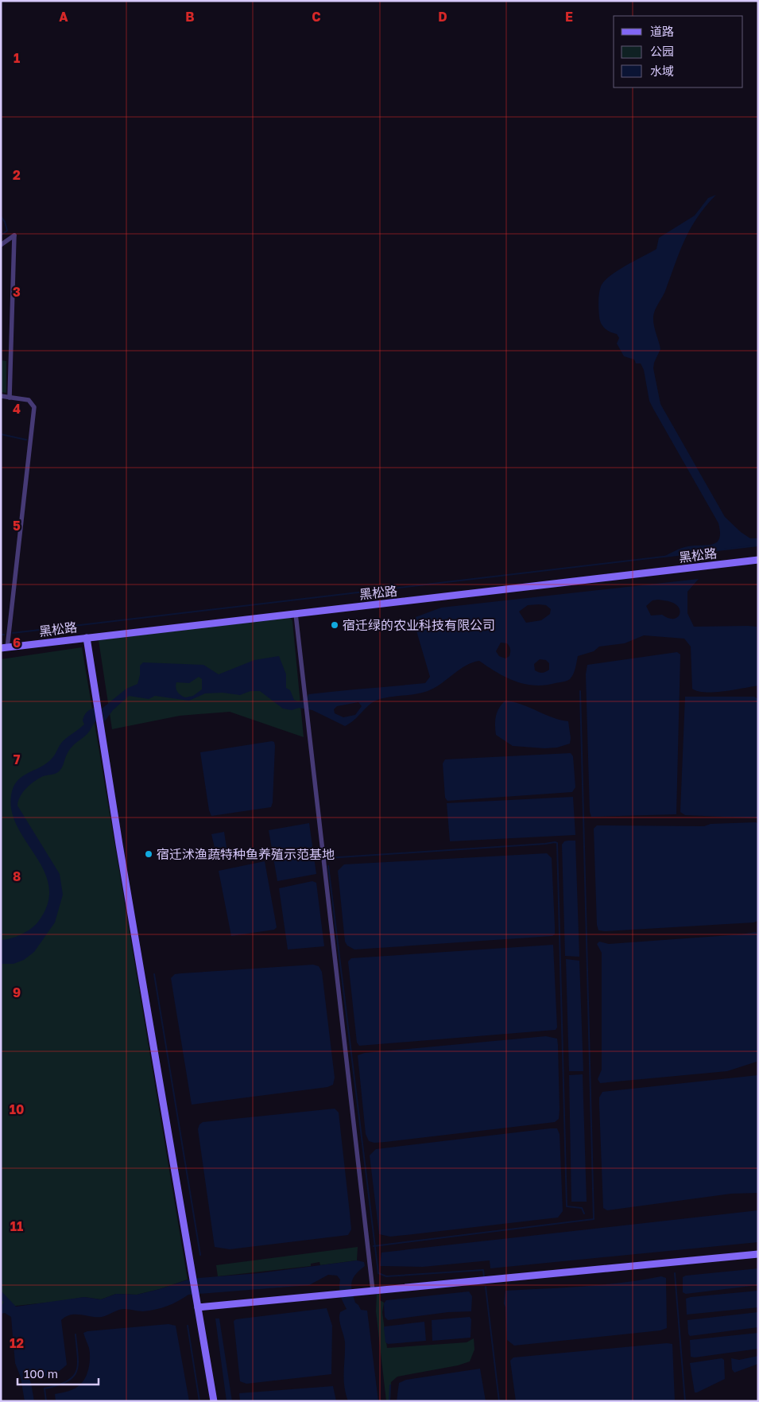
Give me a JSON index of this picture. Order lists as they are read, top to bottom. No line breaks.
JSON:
{"streets":{"street":["黑松路"]},"places":["宿迁绿的农业科技有限公司","宿迁沭渔蔬特种鱼养殖示范基地"],"legend":["道路","公园","水域"],"scale_bar":"100 m","grid":{"columns":["A","B","C","D","E"],"rows":["1","2","3","4","5","6","7","8","9","10","11","12"]}}
